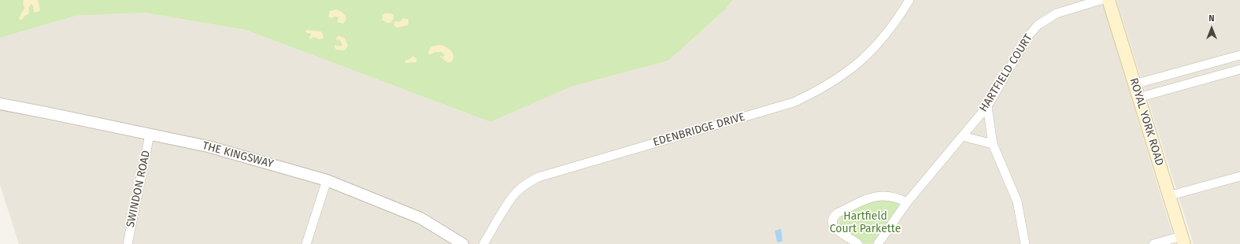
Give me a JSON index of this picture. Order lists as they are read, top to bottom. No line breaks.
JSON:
{"streets":{"main road":["ROYAL YORK ROAD"],"street":["HARTFIELD COURT","EDENBRIDGE DRIVE","THE KINGSWAY","SWINDON ROAD"]},"crossings":[["THE KINGSWAY","SWINDON ROAD"]],"parks":["Hartfield Court Parkette"],"north":"top"}
